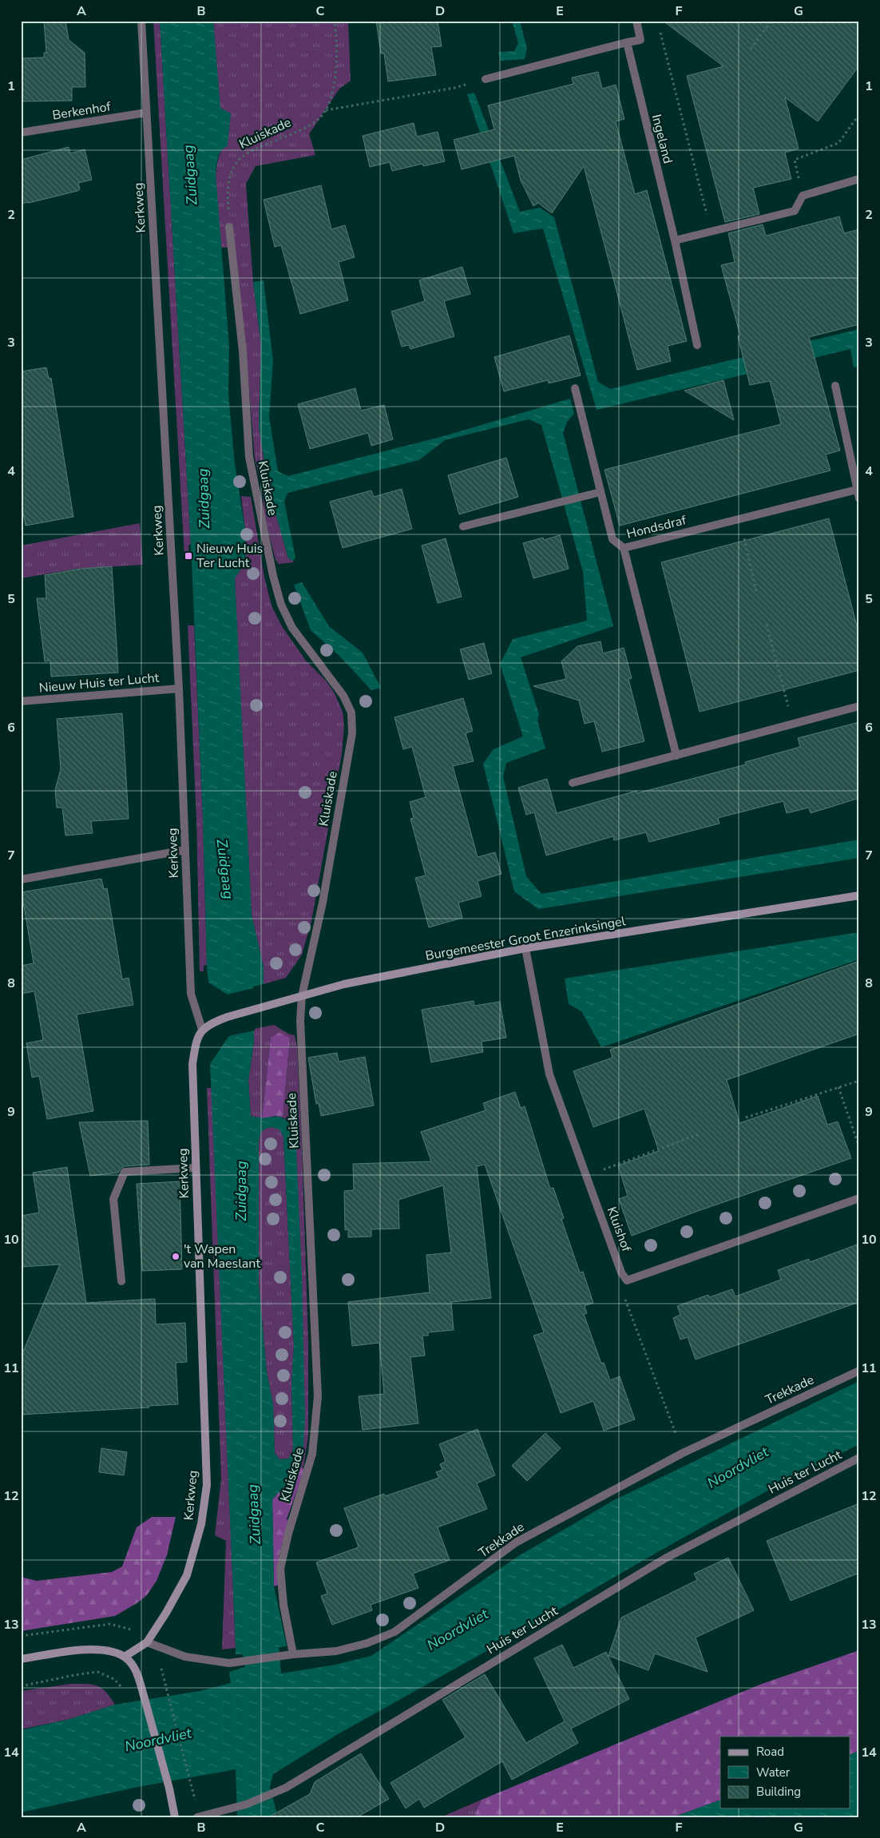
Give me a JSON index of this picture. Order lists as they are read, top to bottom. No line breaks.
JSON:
{"streets":{"street":["Berkenhof","Kluiskade","Ingeland","Kerkweg","Hondsdraf","Nieuw Huis ter Lucht","Burgemeester Groot Enzerinksingel","Kluishof","Trekkade","Huis ter Lucht"]},"crossings":[["Berkenhof","Kerkweg"],["Kluiskade","Burgemeester Groot Enzerinksingel"],["Kluiskade","Trekkade"],["Kerkweg","Nieuw Huis ter Lucht"],["Kerkweg","Burgemeester Groot Enzerinksingel"],["Kerkweg","Trekkade"],["Burgemeester Groot Enzerinksingel","Kluishof"]],"water":["Zuidgaag","Noordvliet"],"places":{"transit":["Nieuw Huis Ter Lucht"],"other":["'t Wapen van Maeslant"]},"legend":["Road","Water","Building"],"grid":{"columns":["A","B","C","D","E","F","G"],"rows":["1","2","3","4","5","6","7","8","9","10","11","12","13","14"]}}
